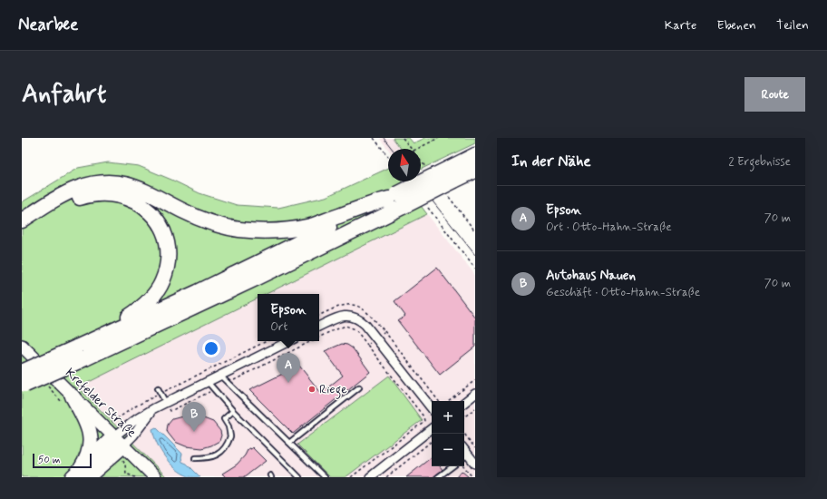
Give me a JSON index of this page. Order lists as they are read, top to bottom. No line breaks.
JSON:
{"streets":{"main road":["Krefelder Straße"]},"places":["Riege"],"scale_bar":"50 m","north":"top","page":{"header":"Nearbee","nav":["Karte","Ebenen","Teilen"],"buttons":"Route","title":"Anfahrt","heading":["In der Nähe","2 Ergebnisse"],"list":[{"mark":"A","name":"Epson","note":"Ort · Otto-Hahn-Straße","value":"70 m"},{"mark":"B","name":"Autohaus Nauen","note":"Geschäft · Otto-Hahn-Straße","value":"70 m"}],"popup":["Epson","Ort"],"pins":["A","B"],"map_buttons":["+","−"],"scale":"50 m"}}
